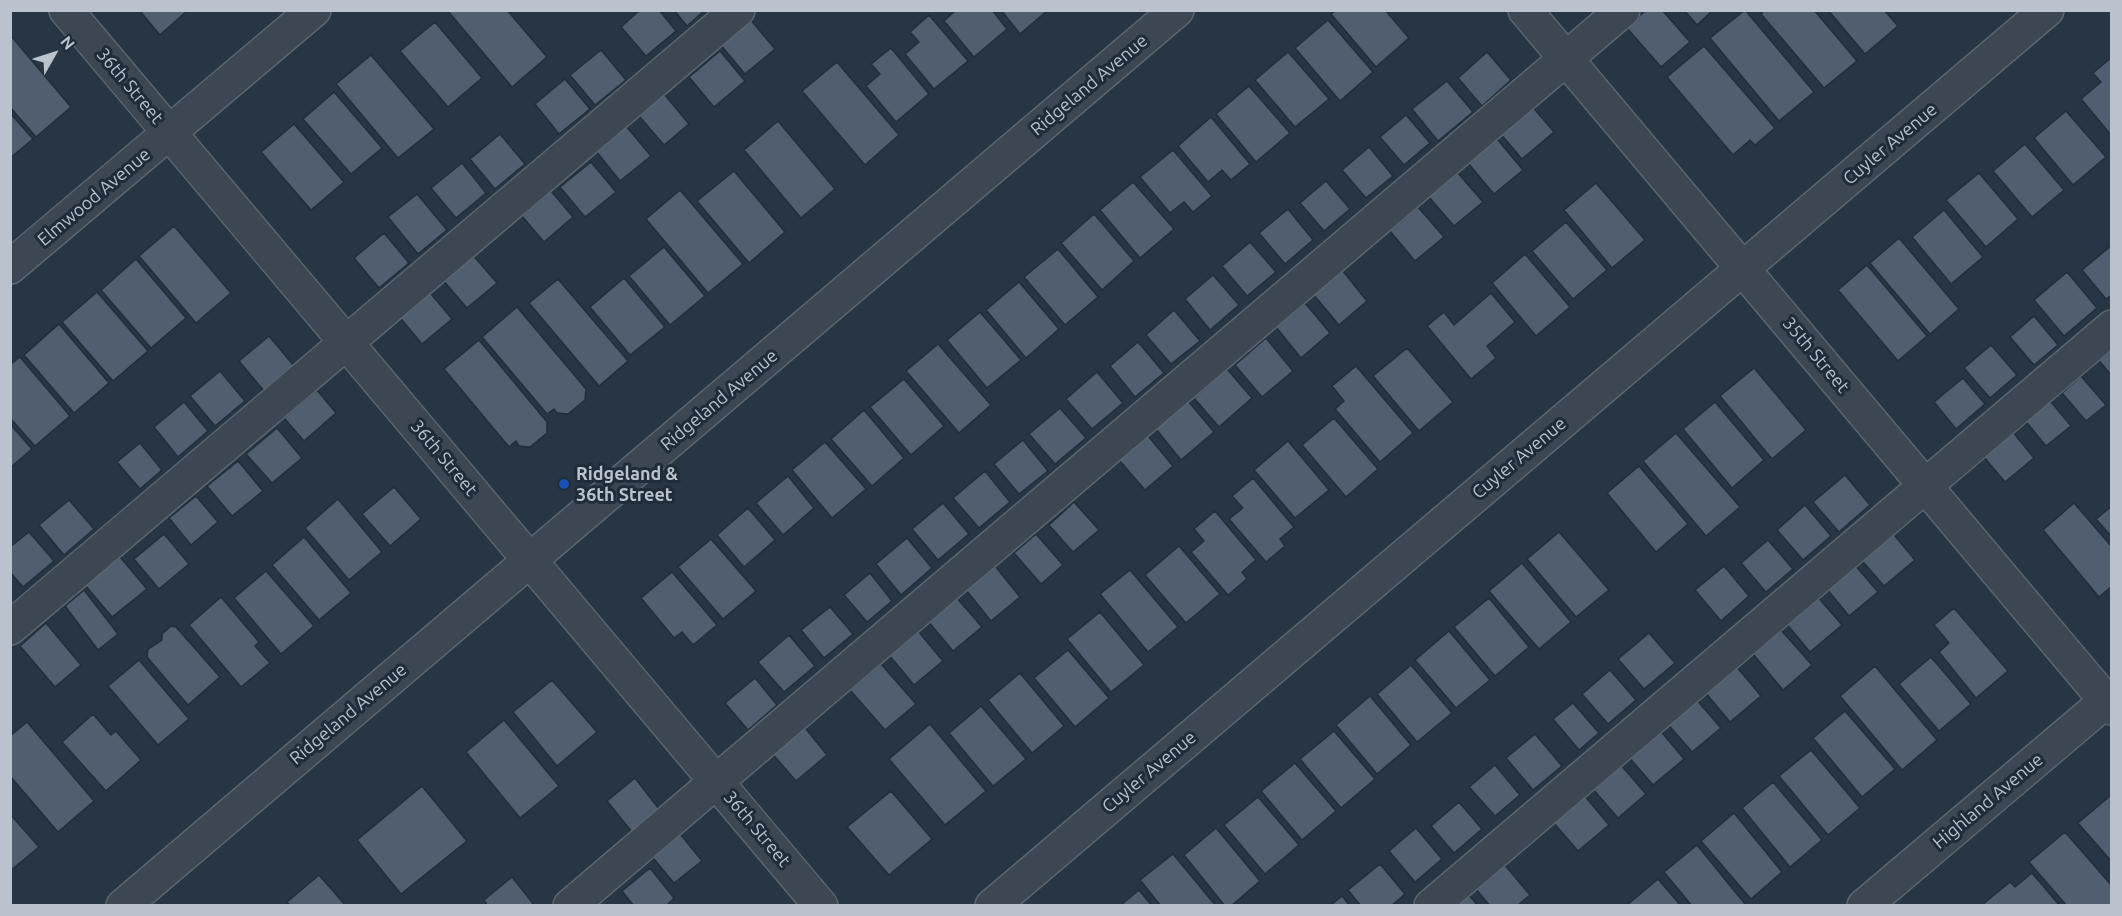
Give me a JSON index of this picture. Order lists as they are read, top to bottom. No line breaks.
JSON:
{"streets":{"street":["Ridgeland Avenue","36th Street","Cuyler Avenue","Elmwood Avenue","35th Street","Highland Avenue"]},"crossings":[["Ridgeland Avenue","36th Street"],["36th Street","Elmwood Avenue"],["Cuyler Avenue","35th Street"],["35th Street","Highland Avenue"]],"places":["Ridgeland & 36th Street"],"north":"top right"}
